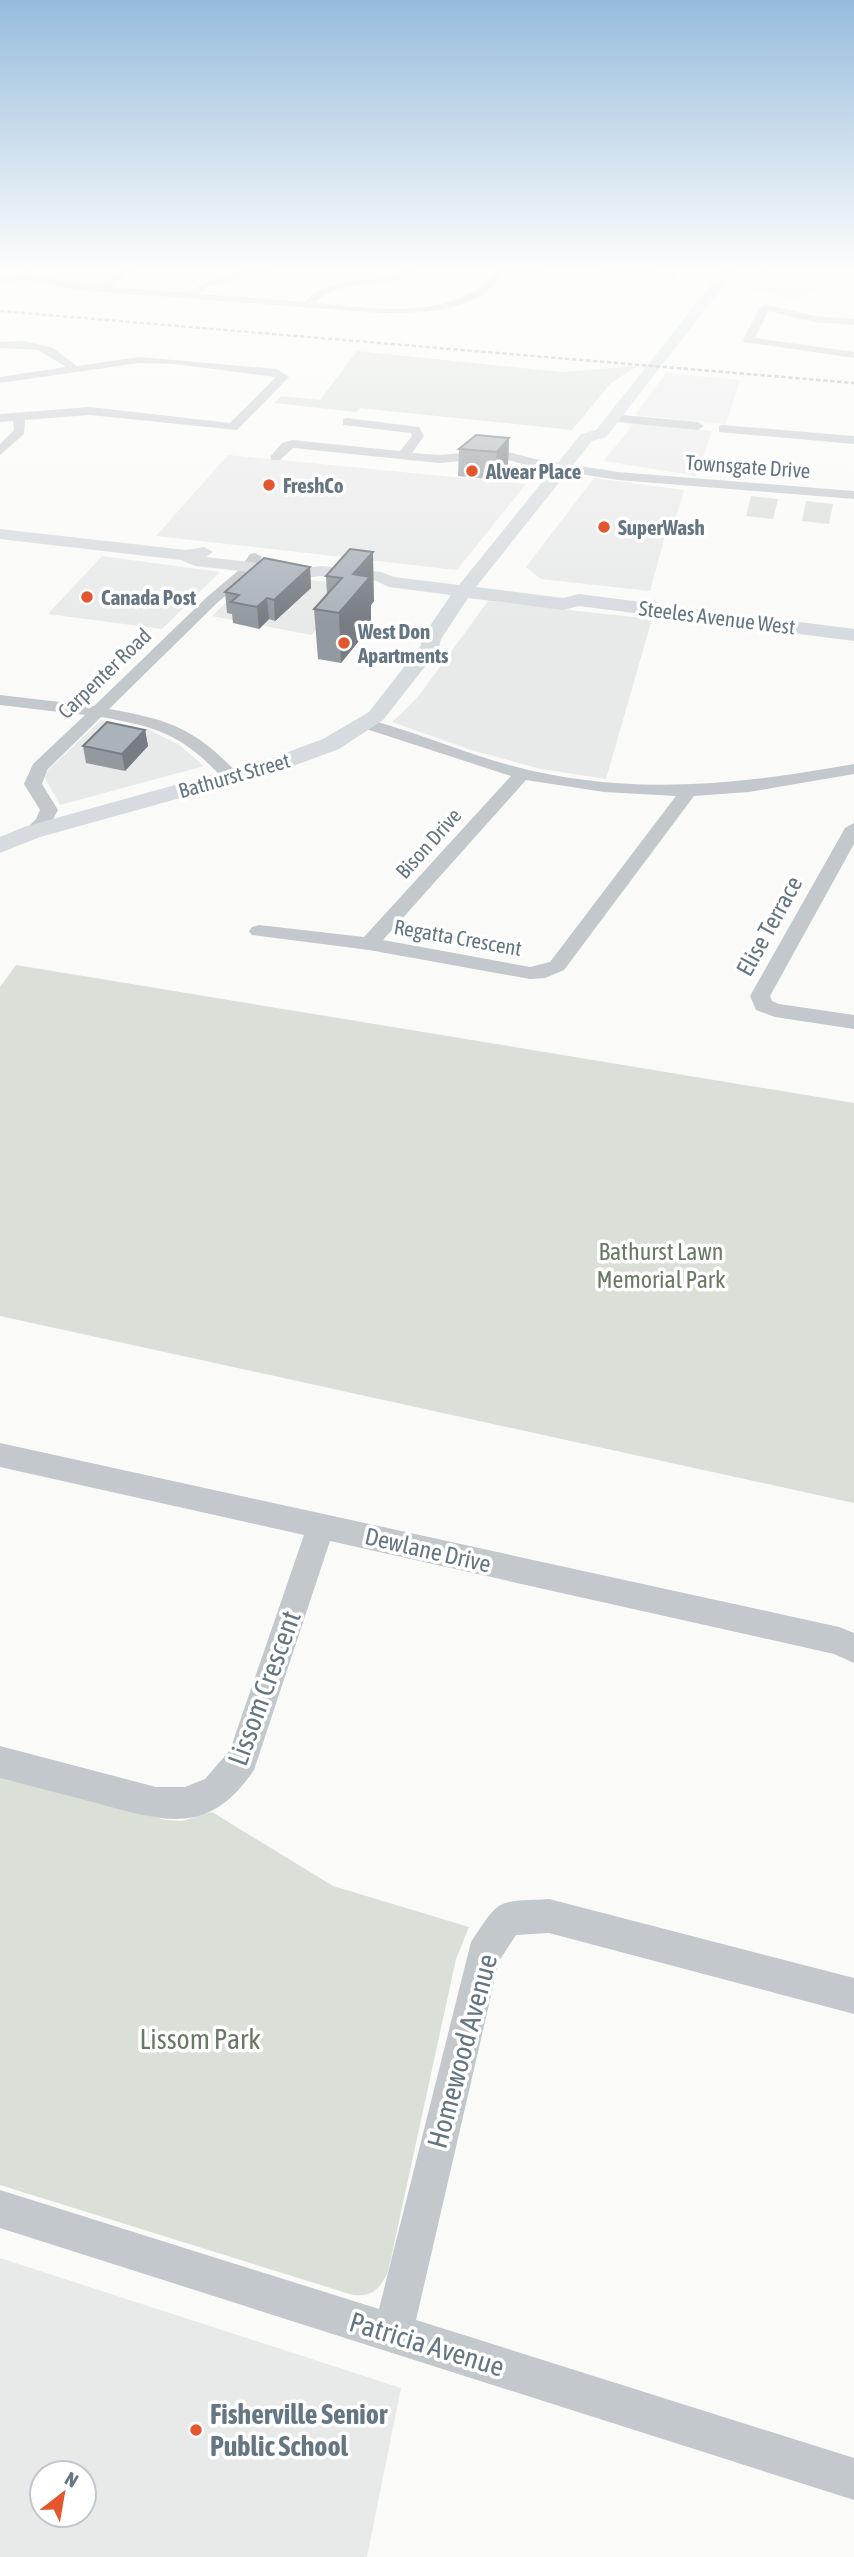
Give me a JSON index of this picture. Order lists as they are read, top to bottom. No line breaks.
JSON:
{"streets":{"main road":["Steeles Avenue West","Bathurst Street"],"street":["Townsgate Drive","Carpenter Road","Bison Drive","Elise Terrace","Regatta Crescent","Dewlane Drive","Lissom Crescent","Homewood Avenue","Patricia Avenue"]},"crossings":[["Townsgate Drive","Bathurst Street"],["Steeles Avenue West","Carpenter Road"],["Steeles Avenue West","Bathurst Street"],["Carpenter Road","Bathurst Street"],["Bison Drive","Regatta Crescent"],["Dewlane Drive","Lissom Crescent"],["Homewood Avenue","Patricia Avenue"]],"parks":["Bathurst Lawn Memorial Park","Lissom Park"],"places":["Alvear Place","FreshCo","SuperWash","Canada Post","West Don Apartments","Fisherville Senior Public School"],"north":"top right"}
